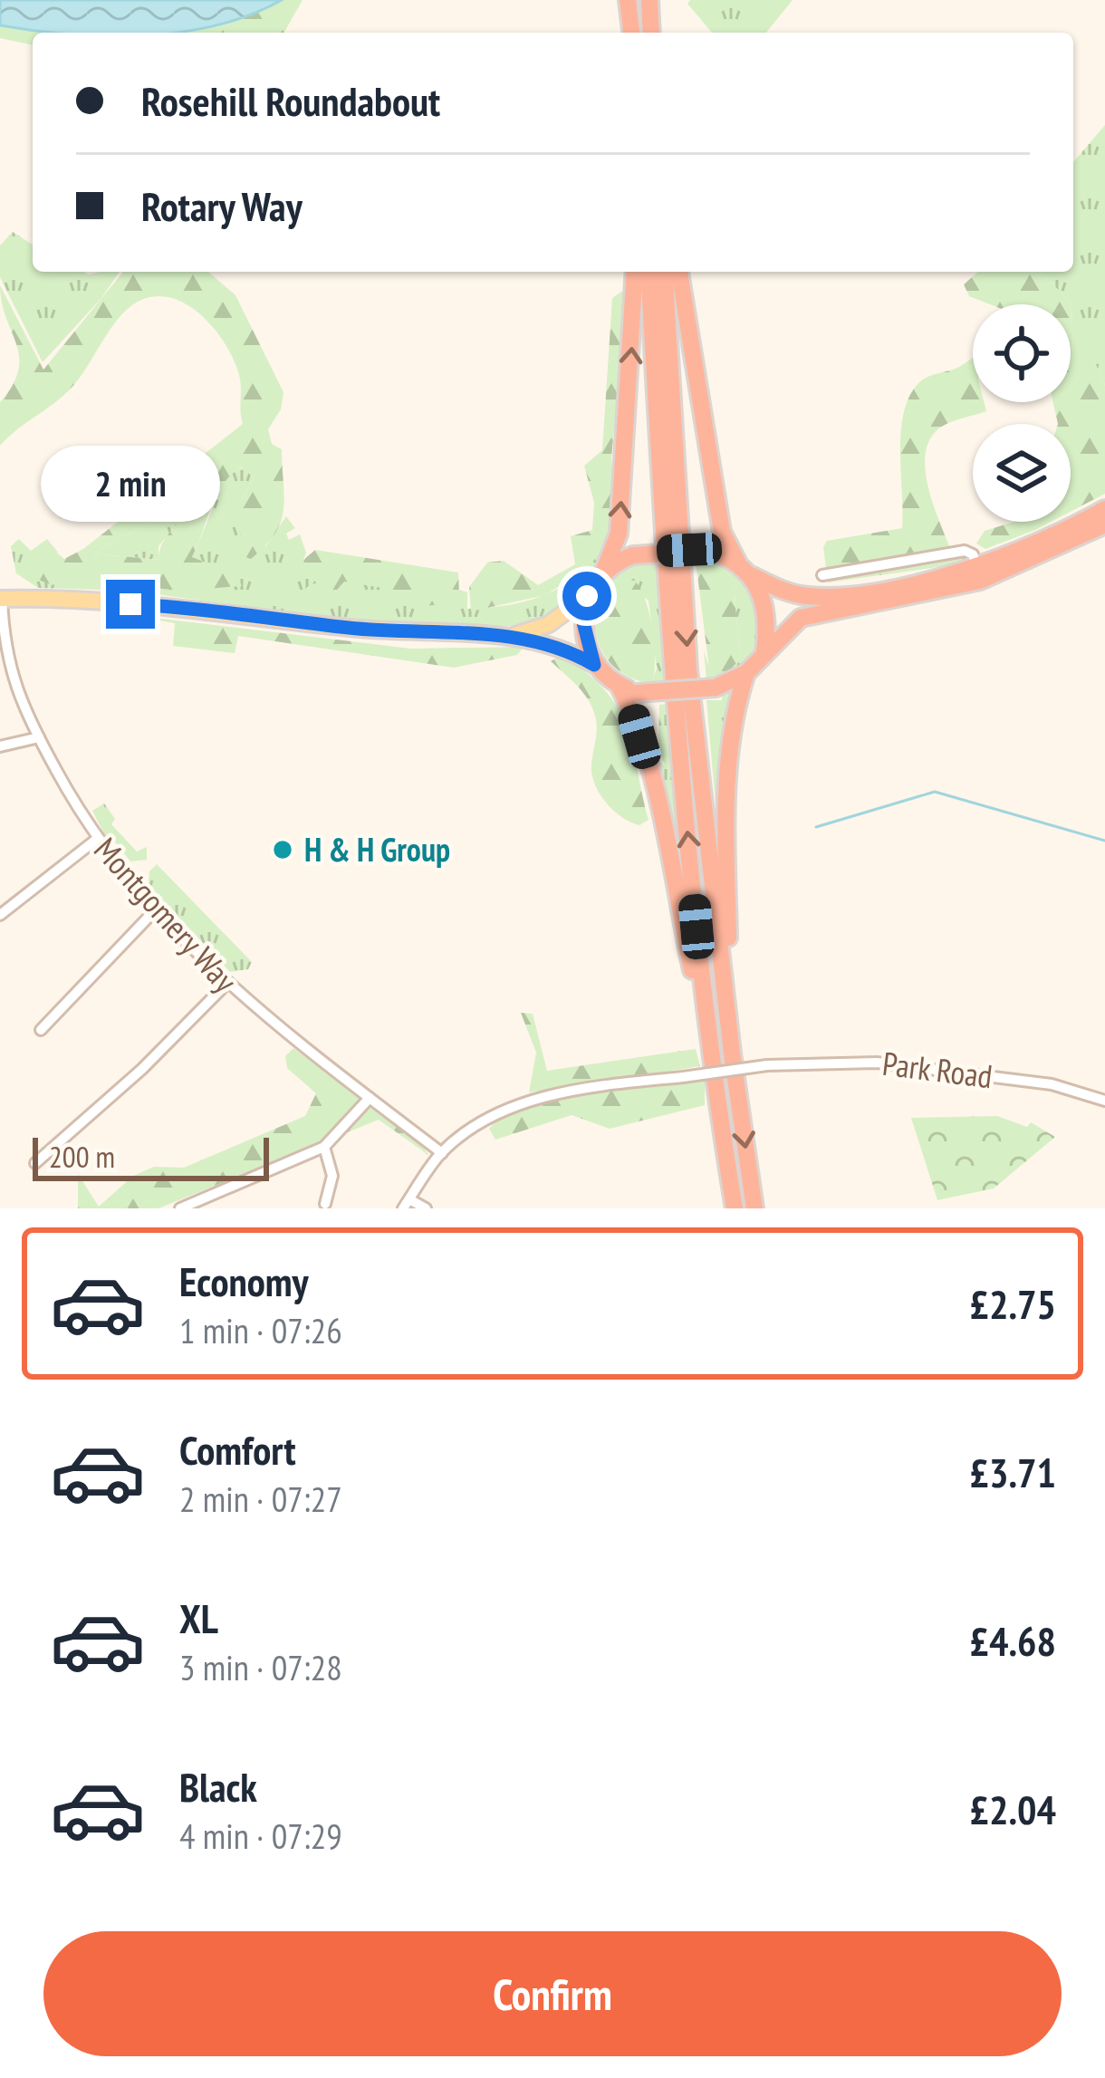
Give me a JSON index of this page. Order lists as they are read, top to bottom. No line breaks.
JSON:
{"streets":{"street":["Montgomery Way","Park Road"]},"crossings":[["Montgomery Way","Park Road"]],"places":["H & H Group"],"scale_bar":"200 m","page":{"banner":["Rosehill Roundabout","Rotary Way"],"bubble":"2 min","scale":"200 m","list":[{"name":"Economy","note":"1 min · 07:26","value":"£2.75"},{"name":"Comfort","note":"2 min · 07:27","value":"£3.71"},{"name":"XL","note":"3 min · 07:28","value":"£4.68"},{"name":"Black","note":"4 min · 07:29","value":"£2.04"}],"buttons":"Confirm"}}
